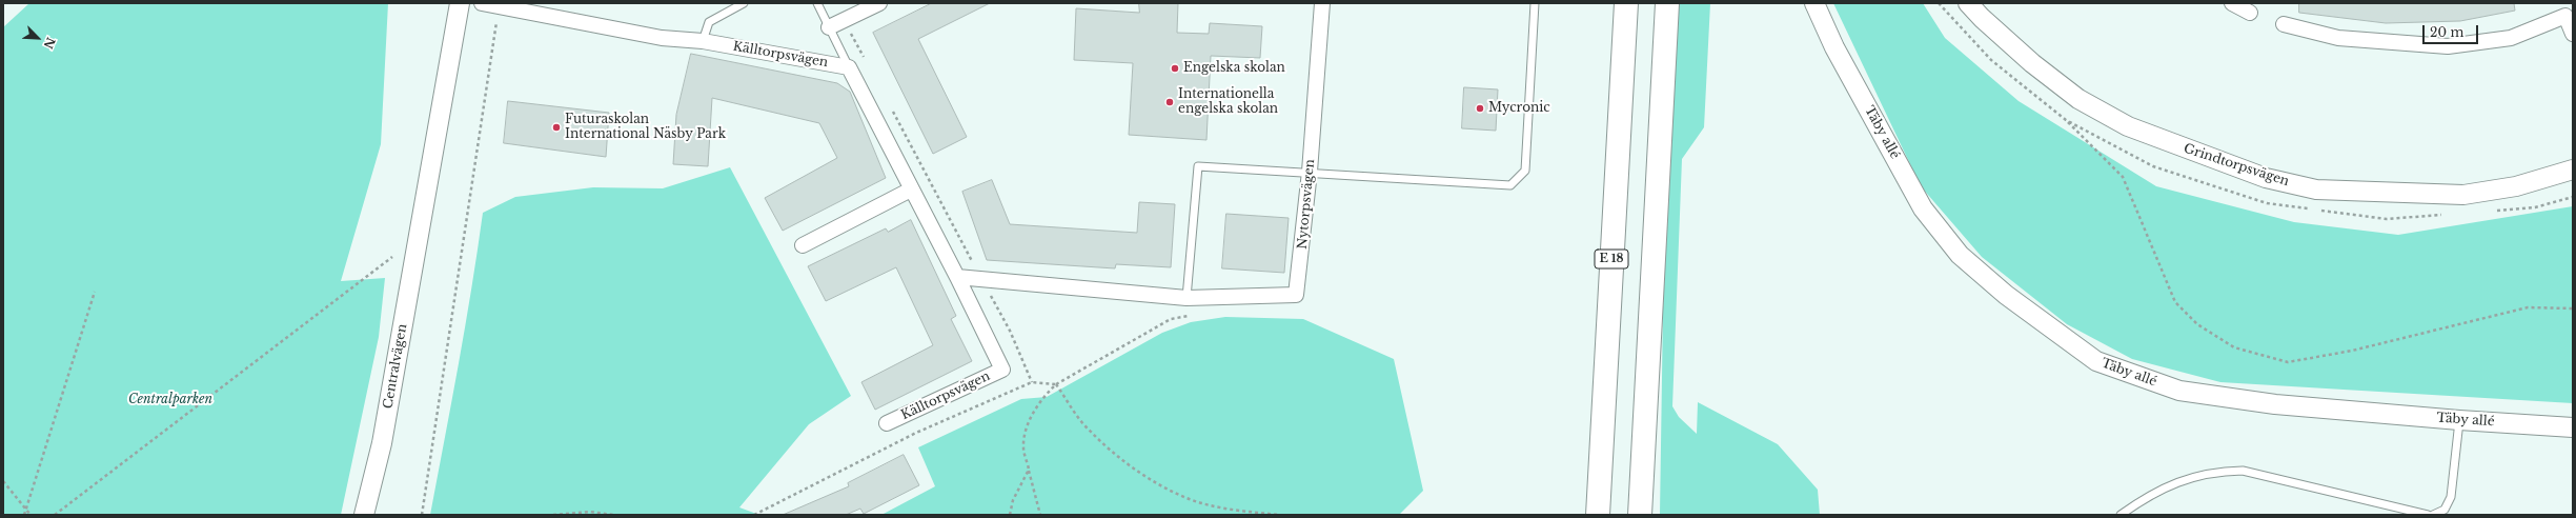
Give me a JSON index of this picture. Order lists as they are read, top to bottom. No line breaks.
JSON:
{"streets":{"highway":["E 18"],"street":["Källtorpsvägen","Täby allé","Grindtorpsvägen","Nytorpsvägen","Centralvägen"]},"parks":["Centralparken"],"places":["Engelska skolan","Internationella engelska skolan","Mycronic","Futuraskolan International Näsby Park"],"scale_bar":"20 m","north":"bottom right"}
